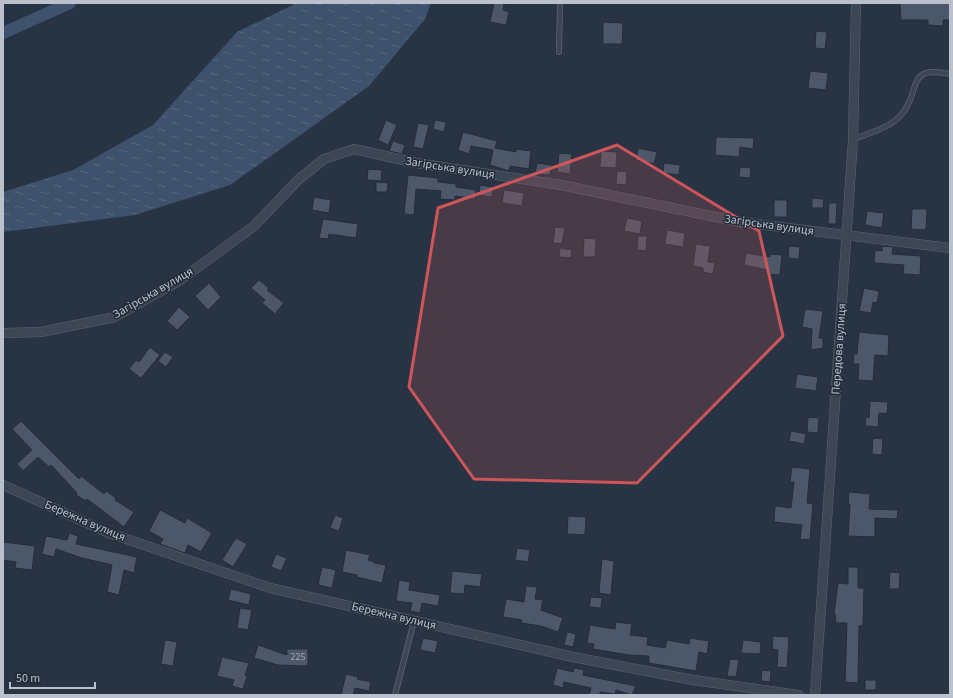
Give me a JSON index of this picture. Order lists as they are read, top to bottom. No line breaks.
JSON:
{"streets":{"street":["Загірська вулиця","Передова вулиця","Бережна вулиця"]},"crossings":[["Загірська вулиця","Передова вулиця"]],"house_numbers":["225"],"scale_bar":"50 m"}
